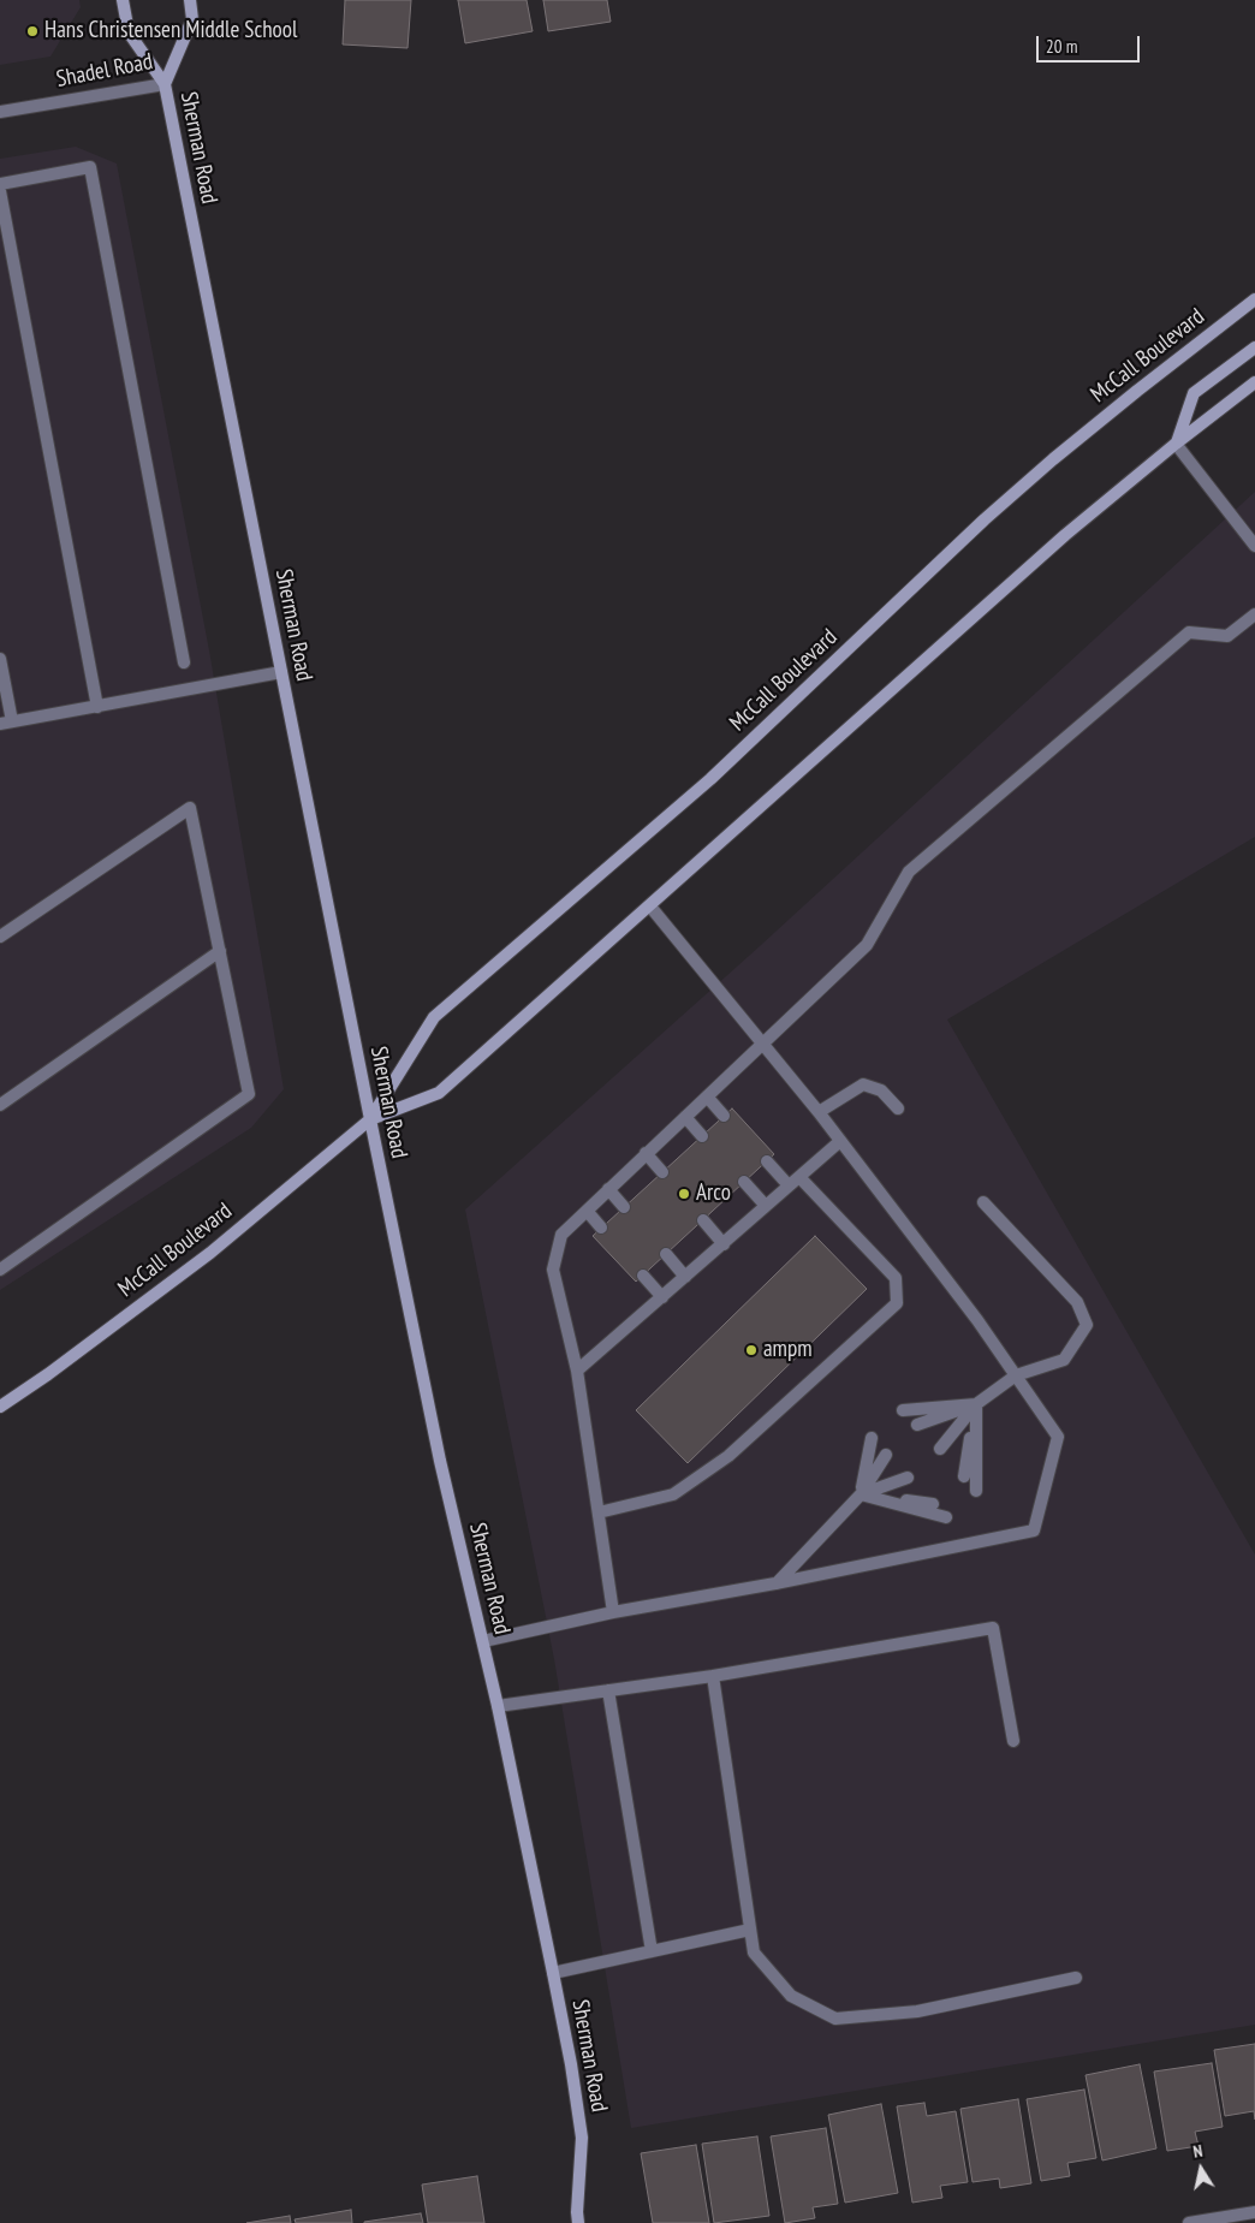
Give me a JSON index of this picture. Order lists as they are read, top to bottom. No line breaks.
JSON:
{"streets":{"main road":["Shadel Road","Sherman Road","McCall Boulevard"]},"crossings":[["Shadel Road","Sherman Road"],["Sherman Road","McCall Boulevard"]],"places":["Hans Christensen Middle School","Arco","ampm"],"scale_bar":"20 m","north":"top"}
